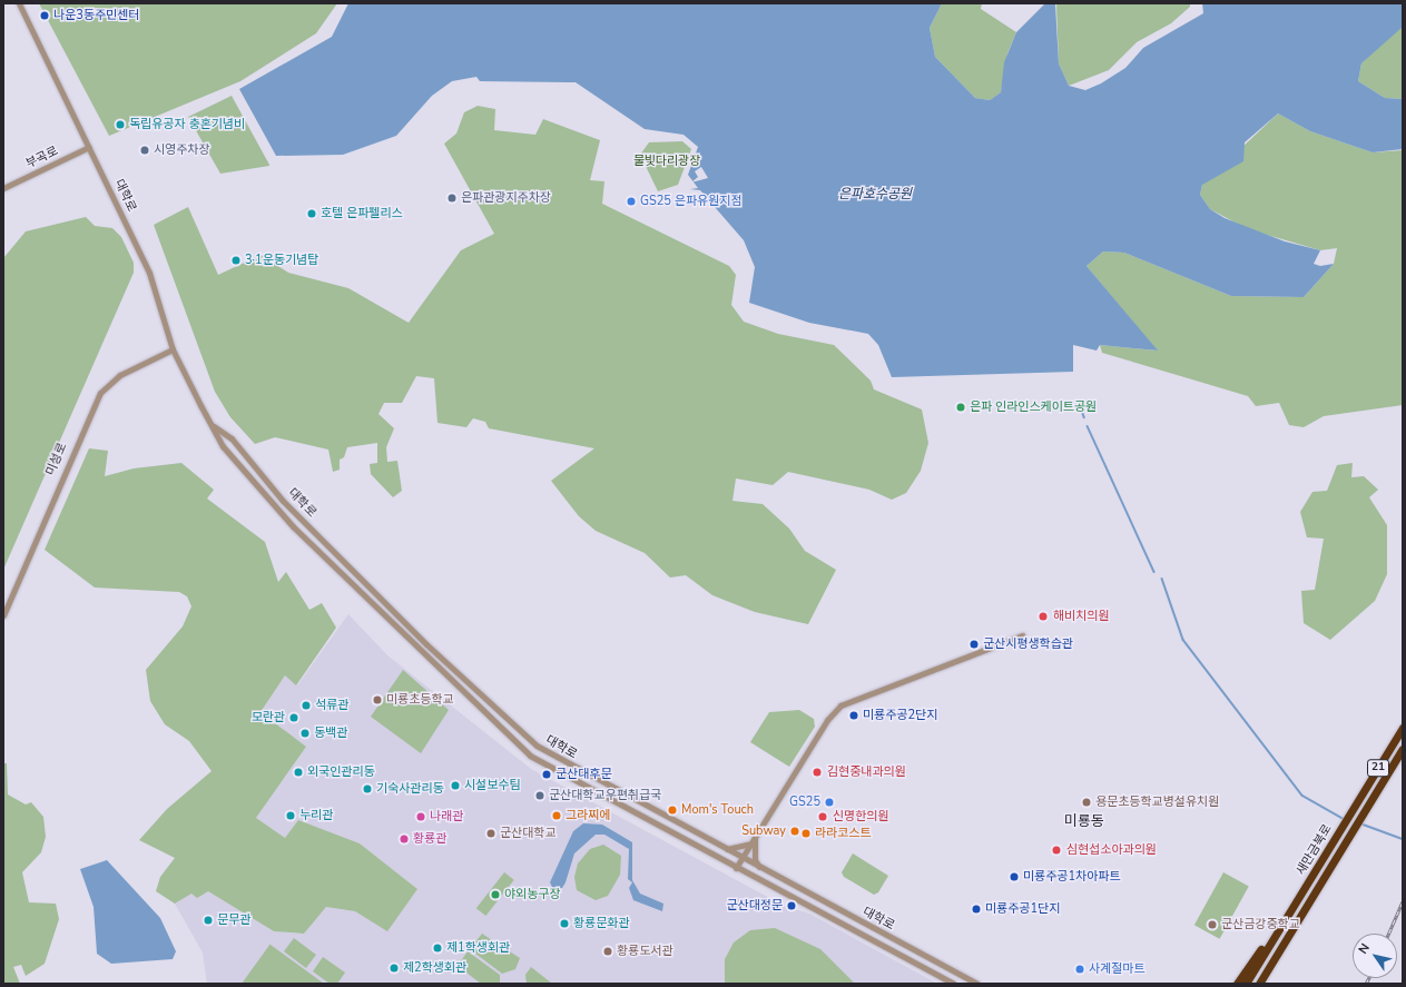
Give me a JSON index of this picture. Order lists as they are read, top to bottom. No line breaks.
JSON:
{"streets":{"highway":["21","새만금북로"],"street":["부곡로","대학로","미성로"]},"crossings":[["부곡로","대학로"],["대학로","미성로"]],"districts":["미룡동"],"water":["은파호수공원"],"parks":["물빛다리광장"],"places":["나운3동주민센터","독립유공자 충혼기념비","시영주차장","은파관광지주차장","GS25 은파유원지점","호텔 은파펠리스","3·1운동기념탑","은파 인라인스케이트공원","해비치의원","군산시평생학습관","미룡초등학교","석류관","미룡주공2단지","모란관","동백관","외국인관리동","김현중내과의원","군산대후문","시설보수팀","기숙사관리동","군산대학교우편취급국","GS25","용문초등학교병설유치원","Mom's Touch","누리관","그라찌에","나래관","신명한의원","Subway","군산대학교","라라코스트","황룡관","심현섭소아과의원","미룡주공1차아파트","야외농구장","군산대정문","미룡주공1단지","문무관","황룡문화관","군산금강중학교","제1학생회관","황룡도서관","제2학생회관","사계절마트"],"north":"top left"}
